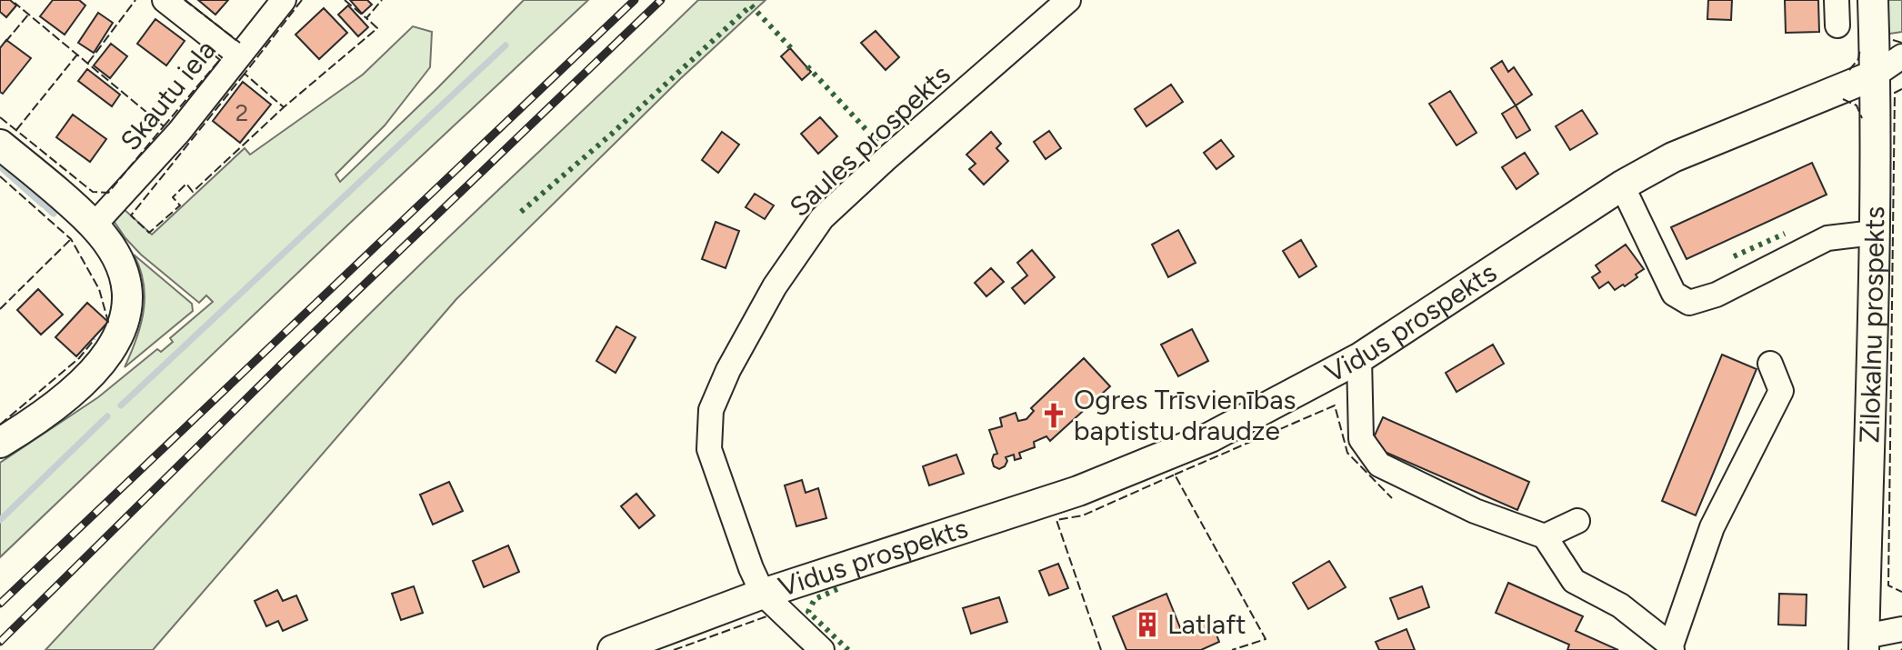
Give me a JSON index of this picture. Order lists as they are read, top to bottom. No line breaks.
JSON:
{"streets":{"main road":["Vidus prospekts","Zilokalnu prospekts"],"street":["Skautu iela","Saules prospekts"]},"crossings":[["Saules prospekts","Vidus prospekts"],["Vidus prospekts","Zilokalnu prospekts"]],"places":{"church":["Ogres Trīsvienības baptistu draudze"],"building":["Latlaft"]},"house_numbers":["2"]}
